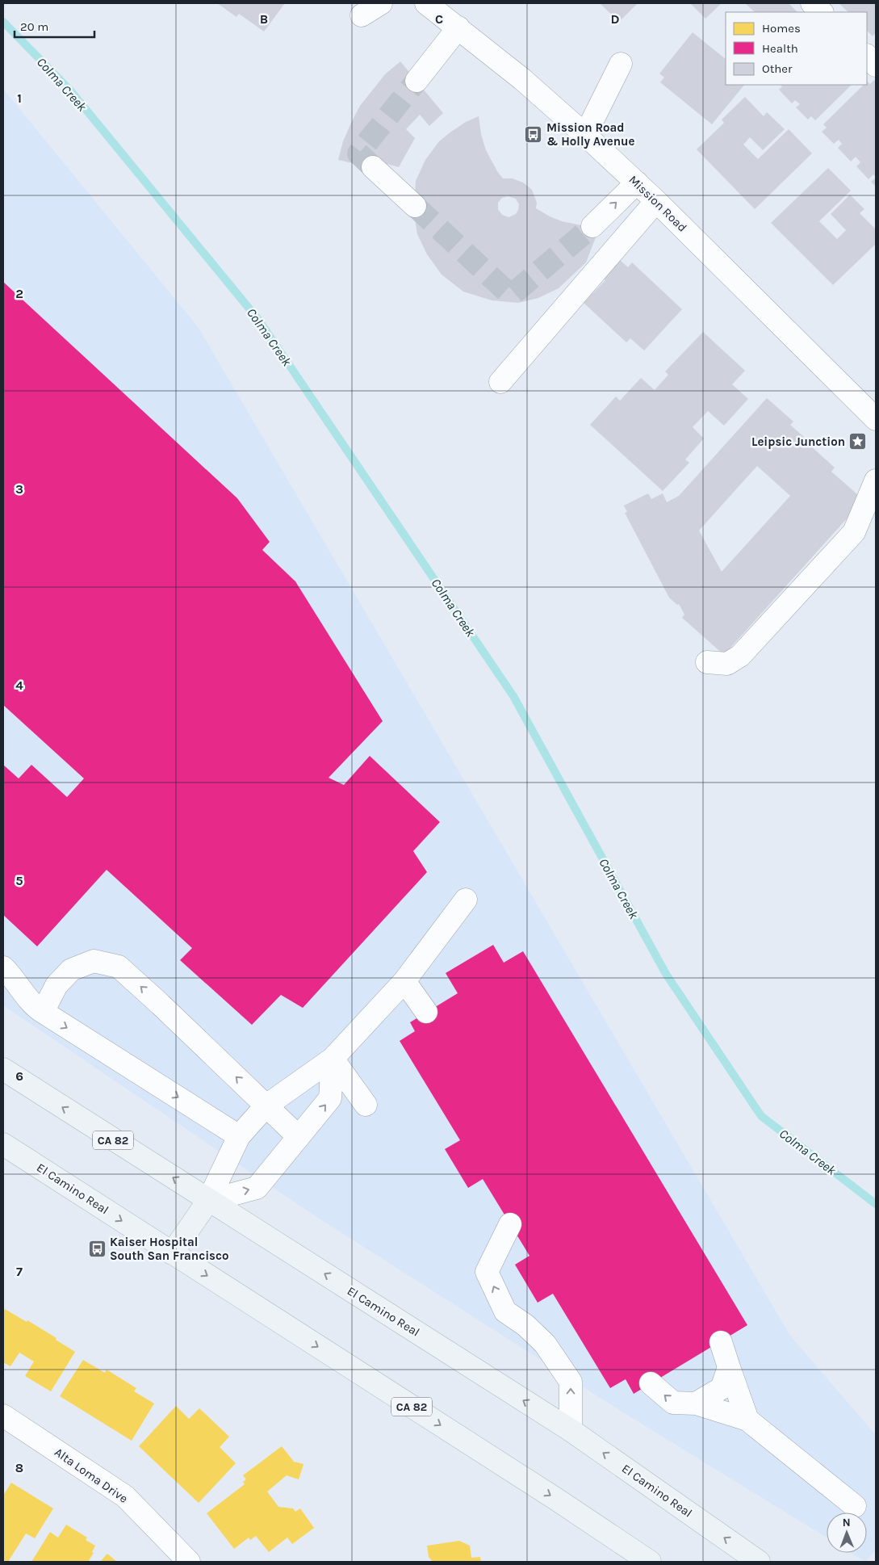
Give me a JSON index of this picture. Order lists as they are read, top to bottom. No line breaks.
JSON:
{"streets":{"main road":["CA 82","El Camino Real"],"street":["Mission Road","Alta Loma Drive"]},"water":["Colma Creek"],"places":{"bus stop":["Mission Road & Holly Avenue","Kaiser Hospital South San Francisco"],"place":["Leipsic Junction"]},"legend":["Homes","Health","Other"],"scale_bar":"20 m","north":"top","grid":{"columns":["B","C","D"],"rows":["1","2","3","4","5","6","7","8"]}}
